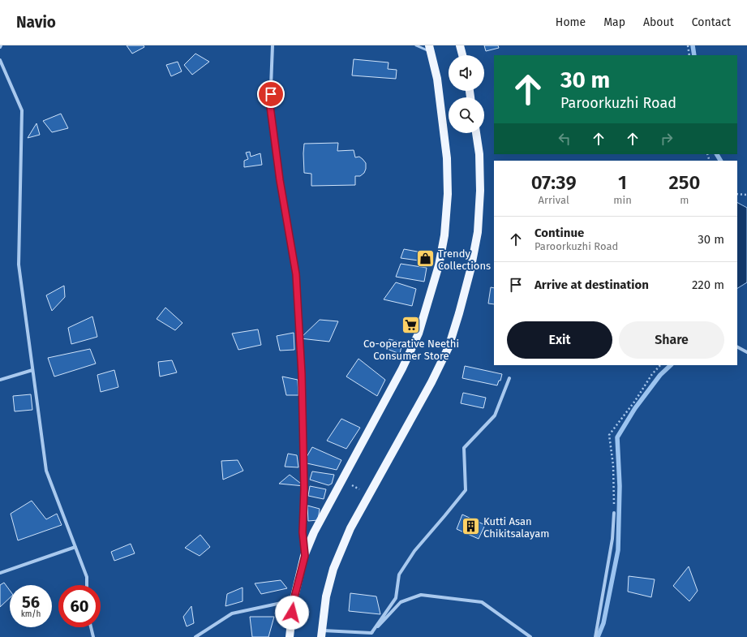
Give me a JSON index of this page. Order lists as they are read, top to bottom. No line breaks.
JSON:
{"places":{"shop":["Trendy Collections"],"supermarket":["Co-operative Neethi Consumer Store"],"building":["Kutti Asan Chikitsalayam"]},"page":{"header":"Navio","nav":["Home","Map","About","Contact"],"turn":["30 m","Paroorkuzhi Road"],"eta":["07:39","Arrival","1","min","250","m"],"list":[{"name":"Continue","note":"Paroorkuzhi Road","value":"30 m"},{"name":"Arrive at destination","value":"220 m"}],"buttons":["Exit","Share"],"speed":"56 km/h","limit":"60"}}
